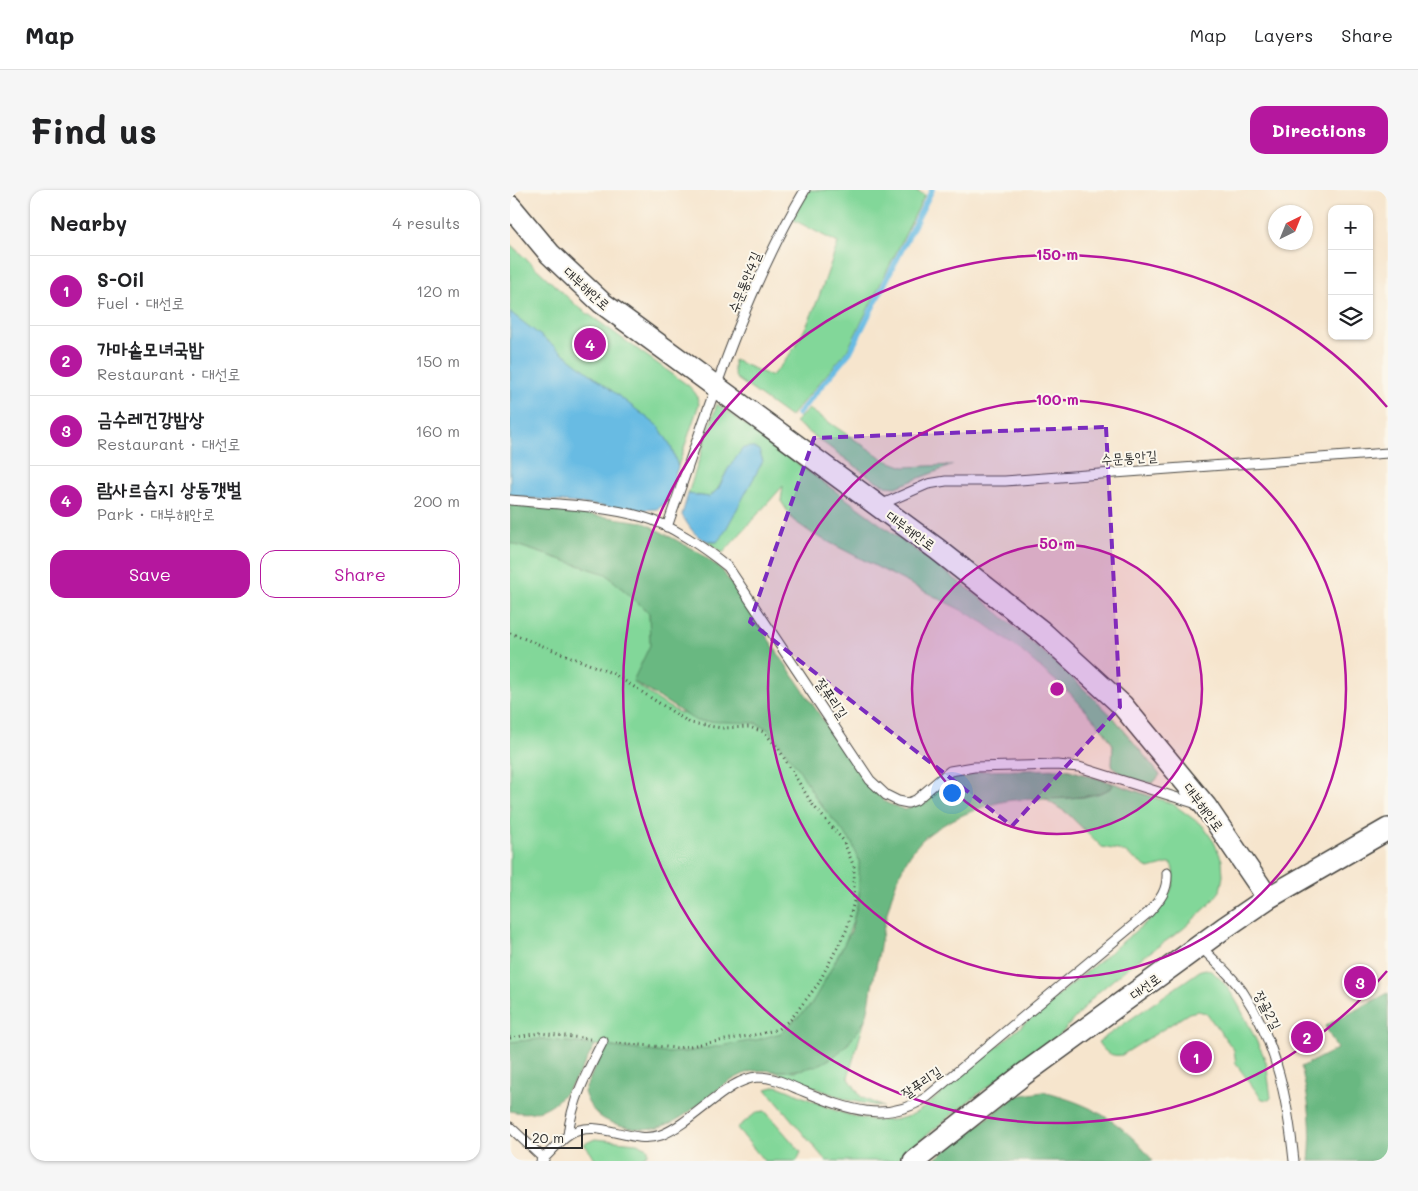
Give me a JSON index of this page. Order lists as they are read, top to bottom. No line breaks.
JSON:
{"streets":{"street":["대부해안로","대선로"],"lane":["수문통안4길","수문통안길","잘푸리길","장골2길"]},"crossings":[["수문통안4길","대부해안로"],["대부해안로","수문통안길"],["대부해안로","잘푸리길"],["대부해안로","대선로"],["대선로","장골2길"]],"scale_bar":"20 m","north":"top right","page":{"header":"Map","nav":["Map","Layers","Share"],"buttons":["Directions",["Save","Share"]],"title":"Find us","heading":["Nearby","4 results"],"map_buttons":["+","−"],"list":[{"mark":"1","name":"S-Oil","note":"Fuel · 대선로","value":"120 m"},{"mark":"2","name":"가마솥모녀국밥","note":"Restaurant · 대선로","value":"150 m"},{"mark":"3","name":"금수레건강밥상","note":"Restaurant · 대선로","value":"160 m"},{"mark":"4","name":"람사르습지 상동갯벌","note":"Park · 대부해안로","value":"200 m"}],"pins":["4","3","2","1"],"scale":"20 m"},"rings":["150 m","100 m","50 m"]}
